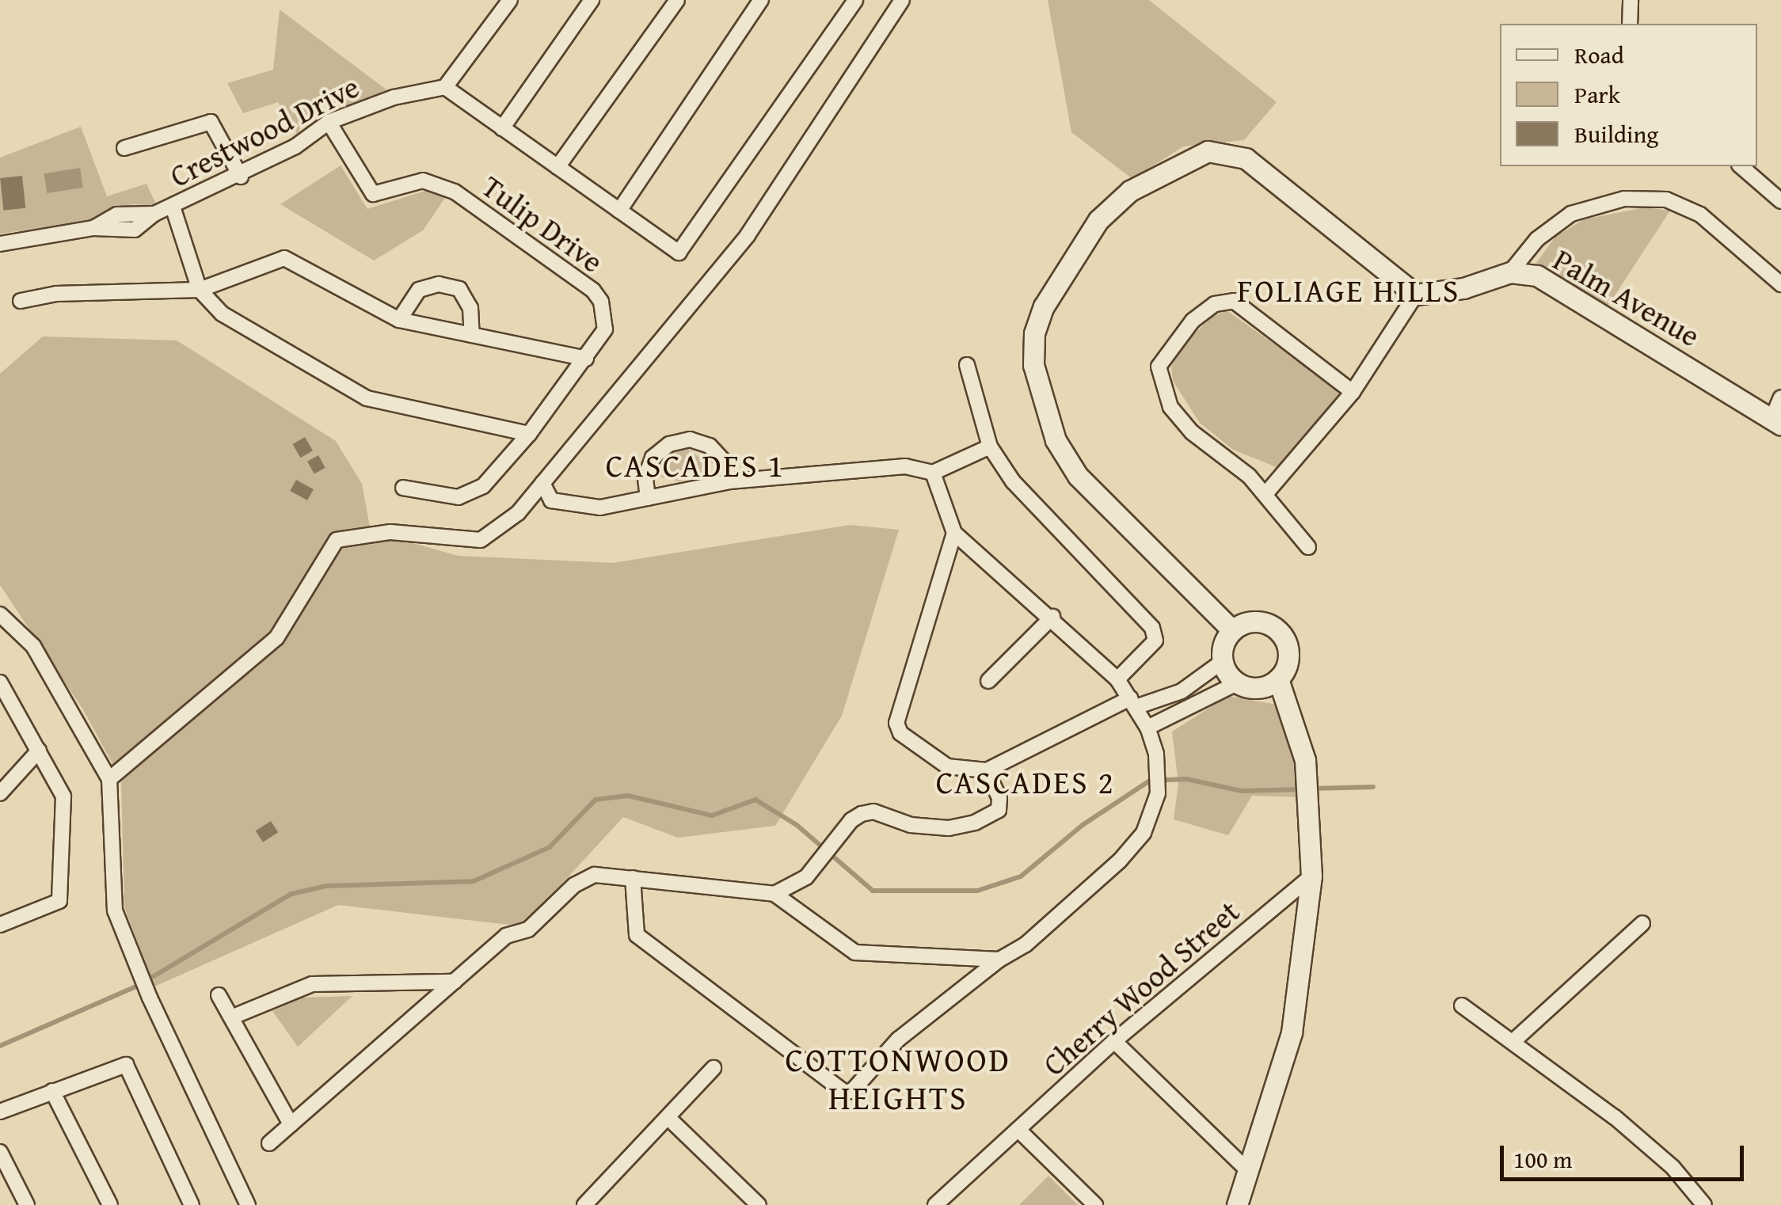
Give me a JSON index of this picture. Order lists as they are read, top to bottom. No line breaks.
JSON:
{"streets":{"street":["Crestwood Drive","Tulip Drive","Palm Avenue","Cherry Wood Street"]},"crossings":[["Crestwood Drive","Tulip Drive"]],"districts":["FOLIAGE HILLS","CASCADES 1","CASCADES 2","COTTONWOOD HEIGHTS"],"legend":["Road","Park","Building"],"scale_bar":"100 m"}
